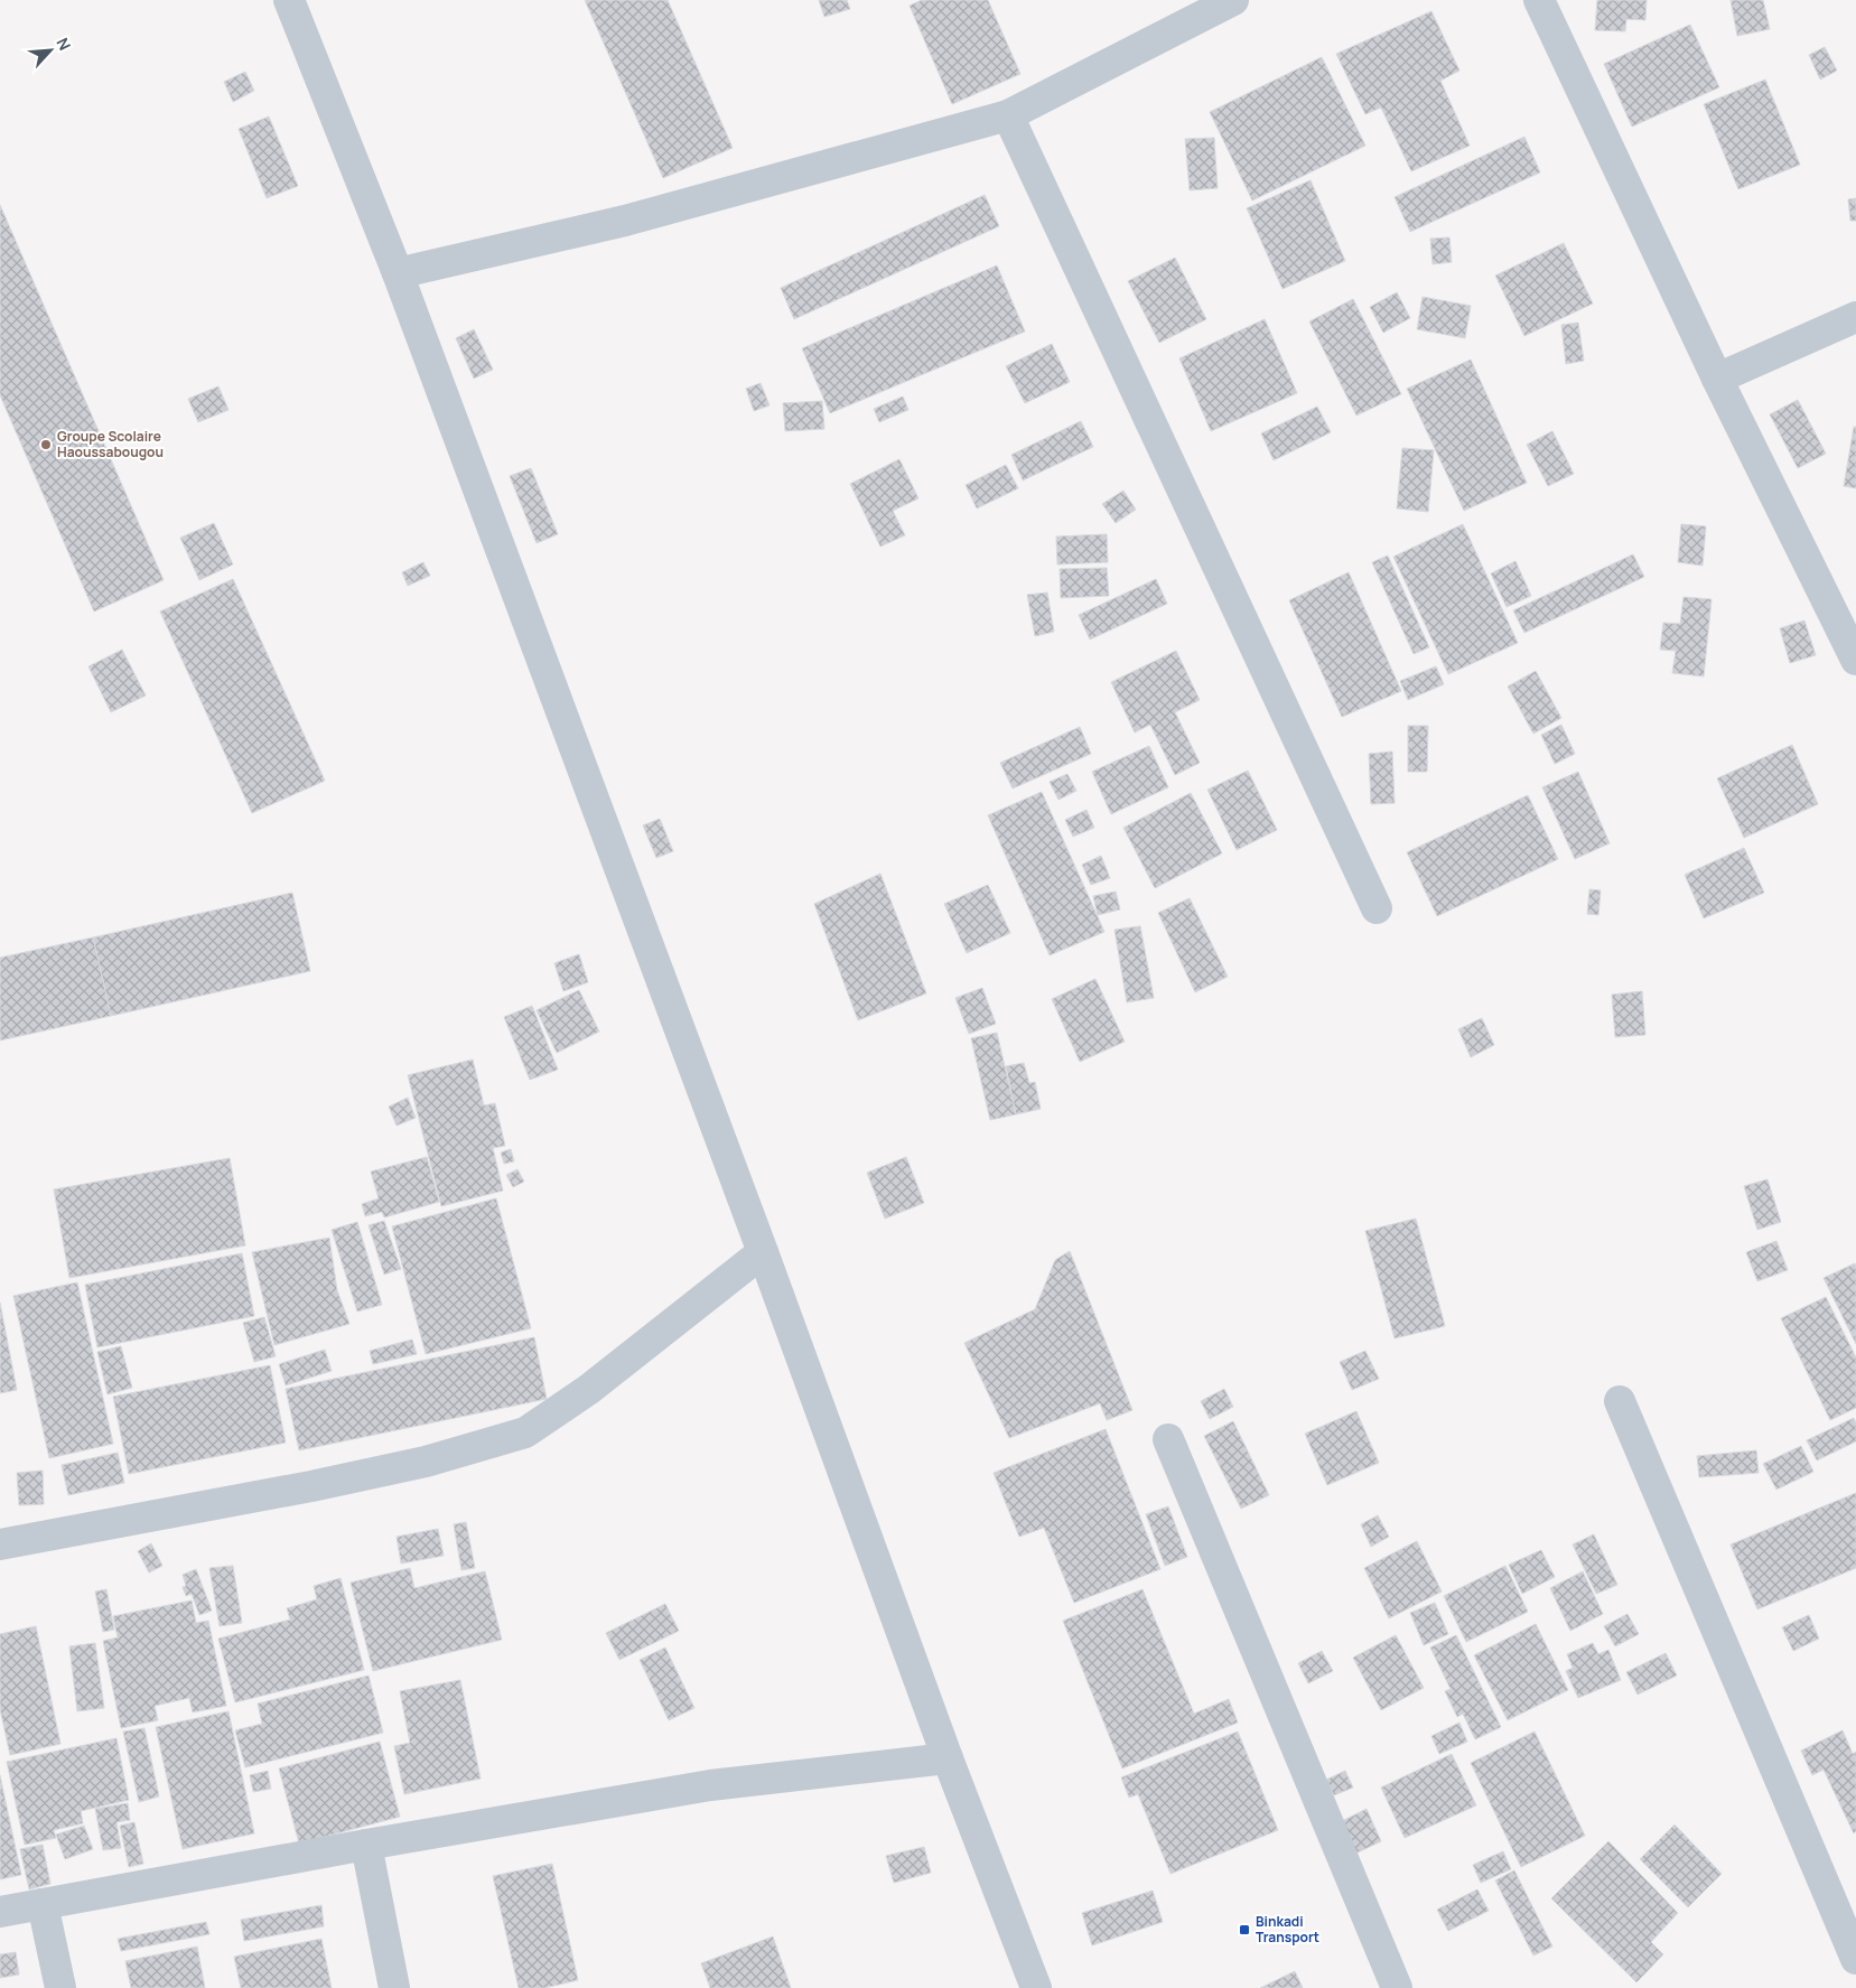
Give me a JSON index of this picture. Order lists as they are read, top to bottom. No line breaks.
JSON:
{"places":{"other":["Groupe Scolaire Haoussabougou"],"transit":["Binkadi Transport"]},"north":"top right"}
